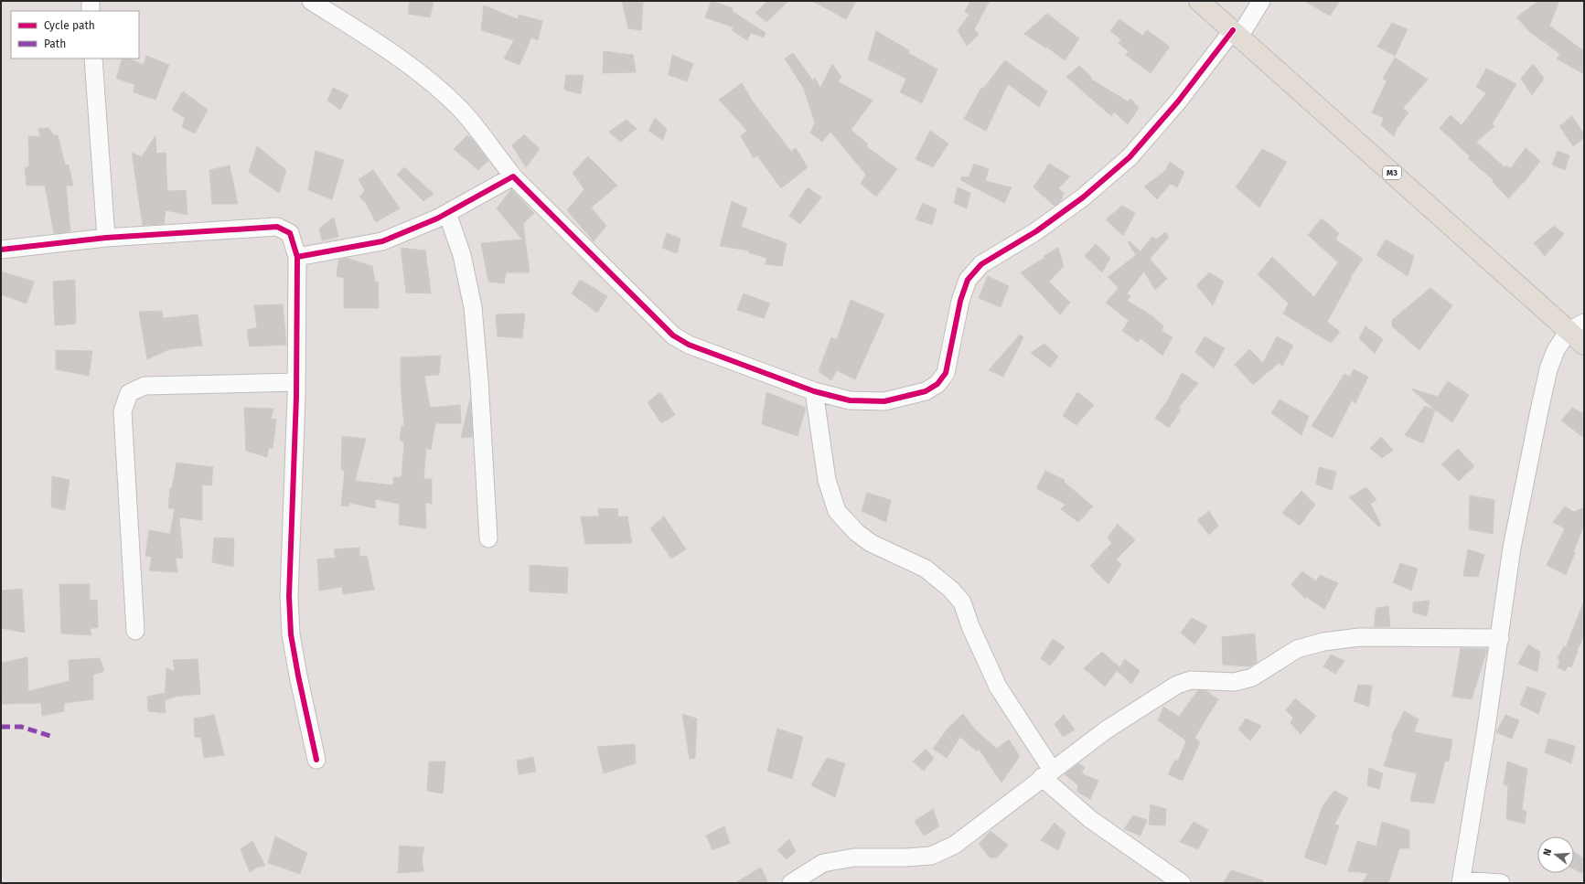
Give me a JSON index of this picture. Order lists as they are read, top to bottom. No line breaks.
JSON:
{"streets":{"main road":["M3"]},"legend":["Cycle path","Path"],"north":"left"}
